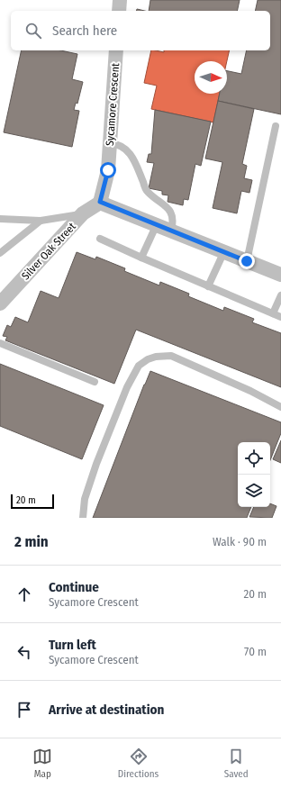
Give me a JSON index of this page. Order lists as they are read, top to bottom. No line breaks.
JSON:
{"streets":{"street":["Sycamore Crescent","Silver Oak Street"]},"crossings":[["Sycamore Crescent","Silver Oak Street"]],"scale_bar":"20 m","north":"right","page":{"search":"Search here","scale":"20 m","heading":["2 min","Walk · 90 m"],"list":[["Continue","Sycamore Crescent","20 m"],["Turn left","Sycamore Crescent","70 m"],"Arrive at destination"],"nav":["Map","Directions","Saved"]}}
